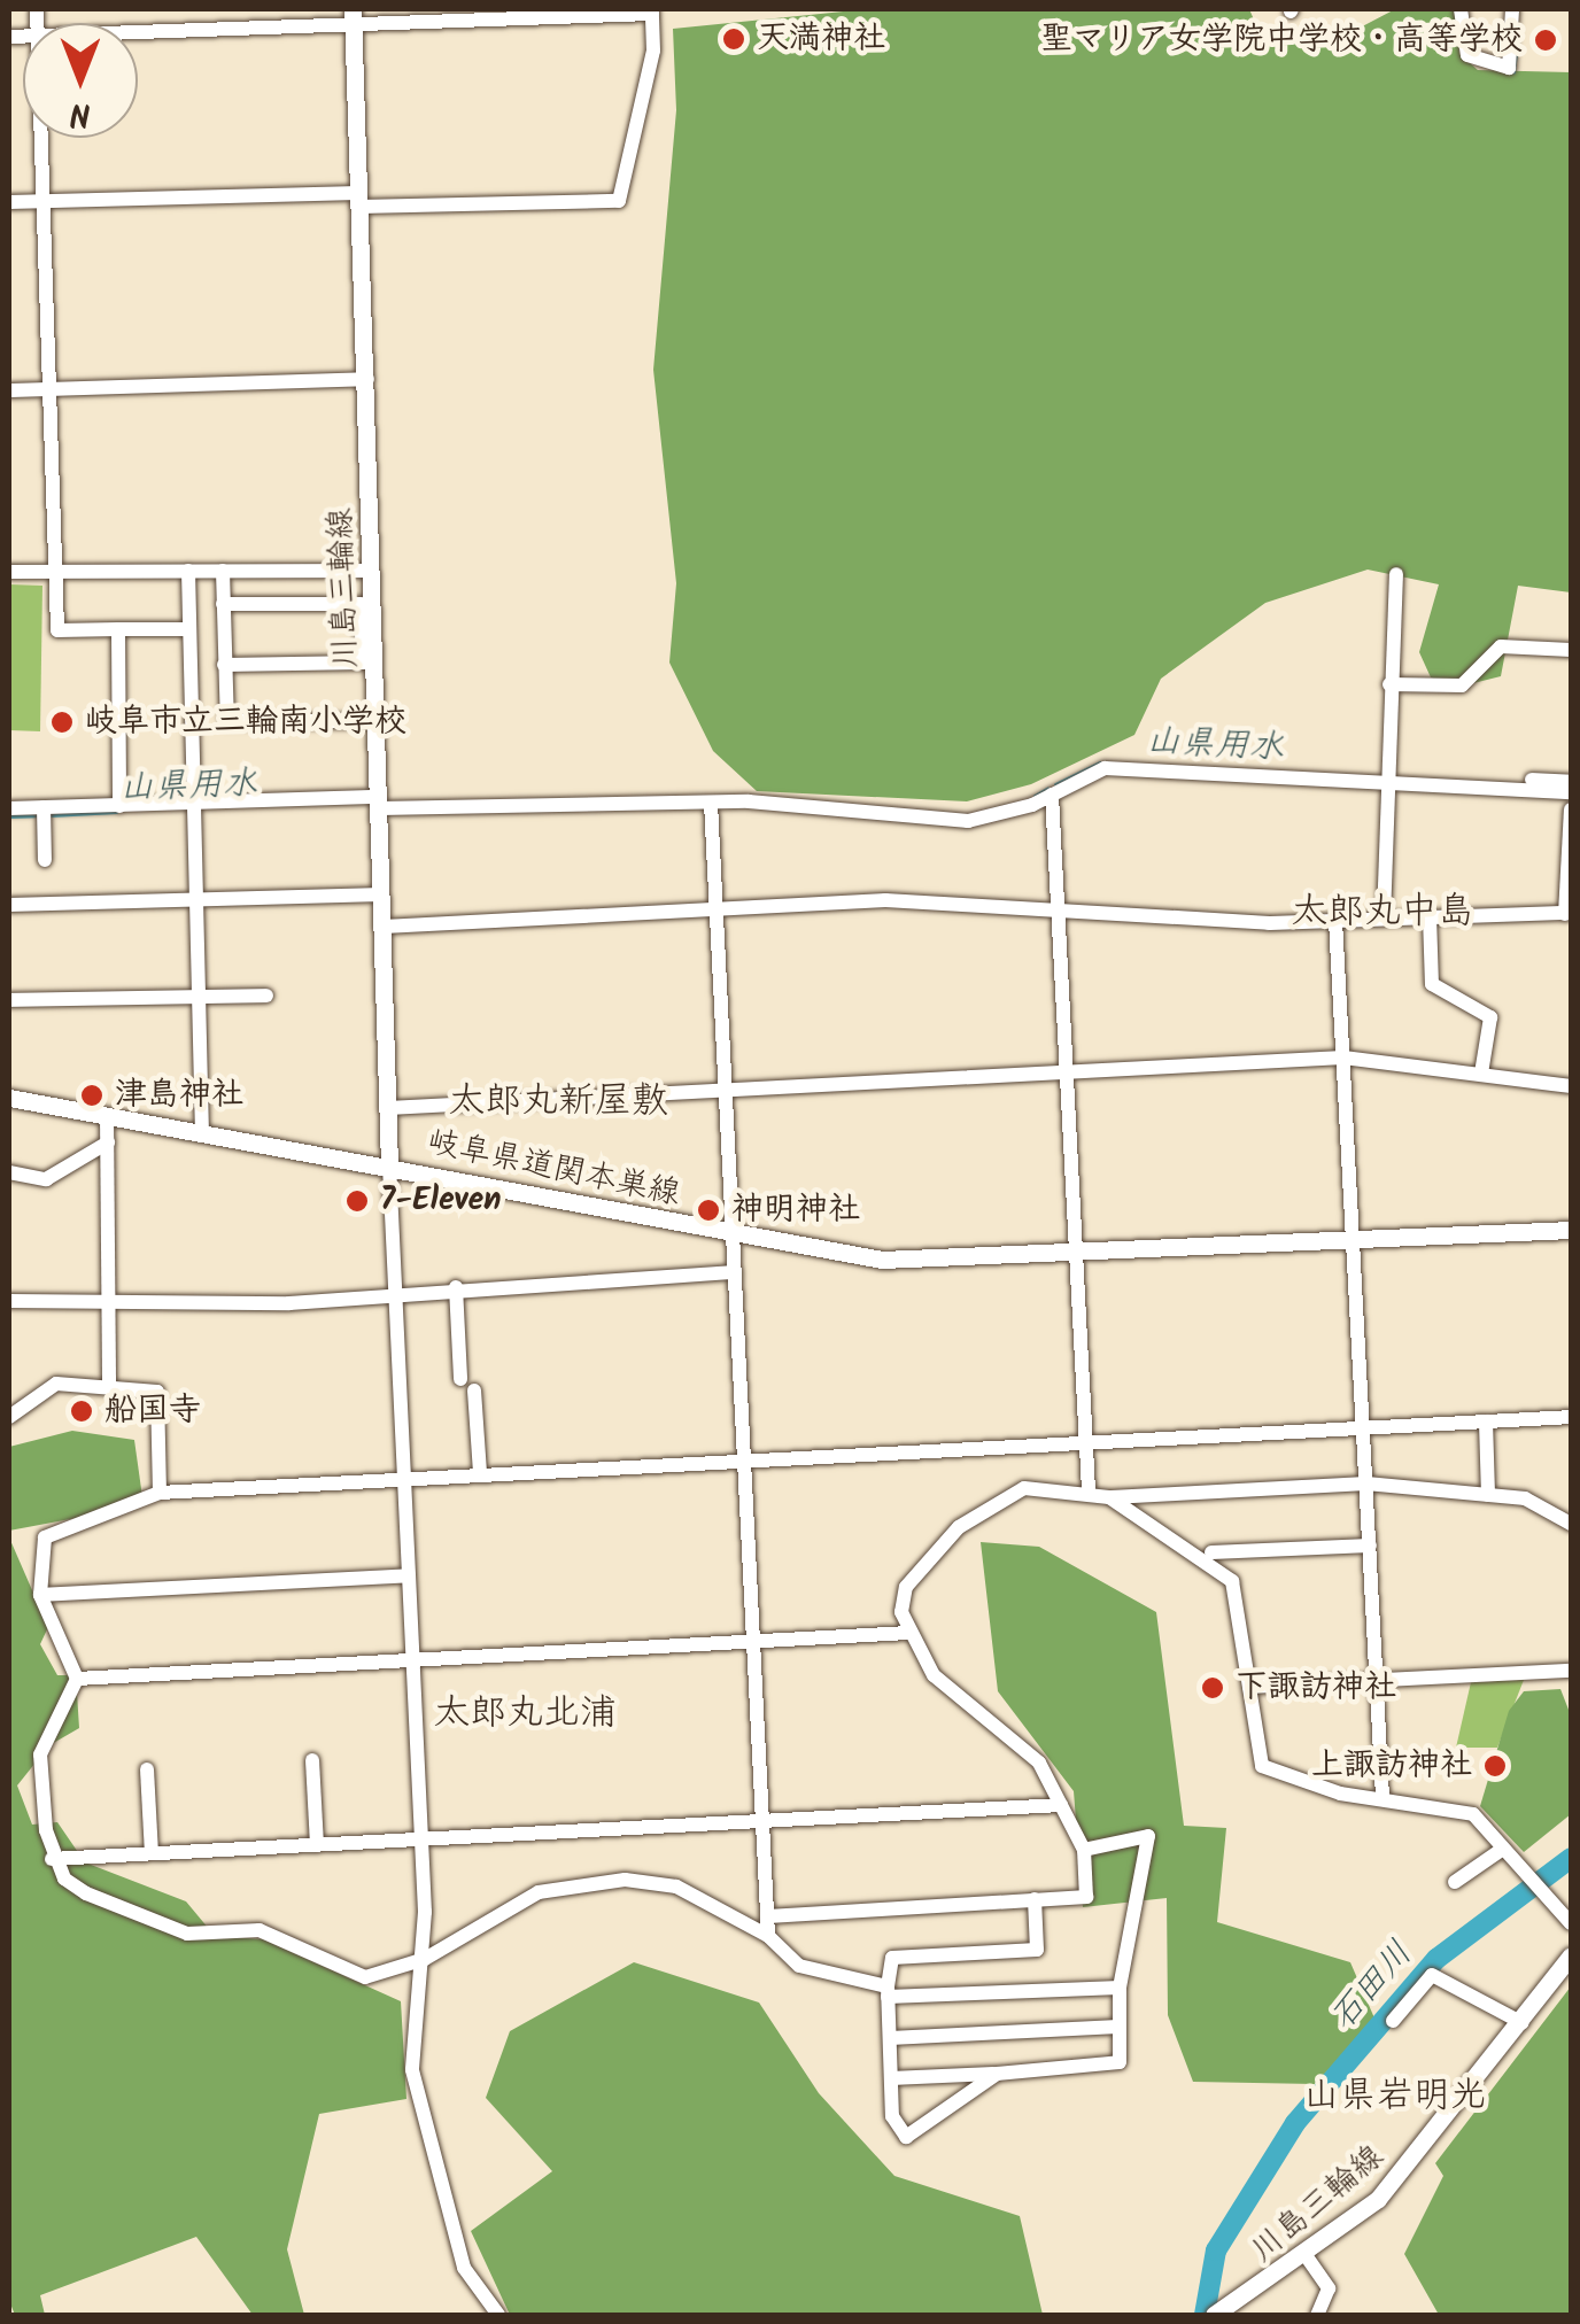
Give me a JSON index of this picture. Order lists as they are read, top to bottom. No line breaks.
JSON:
{"streets":{"main road":["川島三輪線","岐阜県道関本巣線"]},"crossings":[["川島三輪線","岐阜県道関本巣線"]],"districts":["太郎丸中島","太郎丸新屋敷","太郎丸北浦","山県岩明光"],"water":["山県用水","石田川"],"places":["天満神社","聖マリア女学院中学校・高等学校","岐阜市立三輪南小学校","津島神社","7-Eleven","神明神社","船国寺","下諏訪神社","上諏訪神社"],"north":"bottom"}
